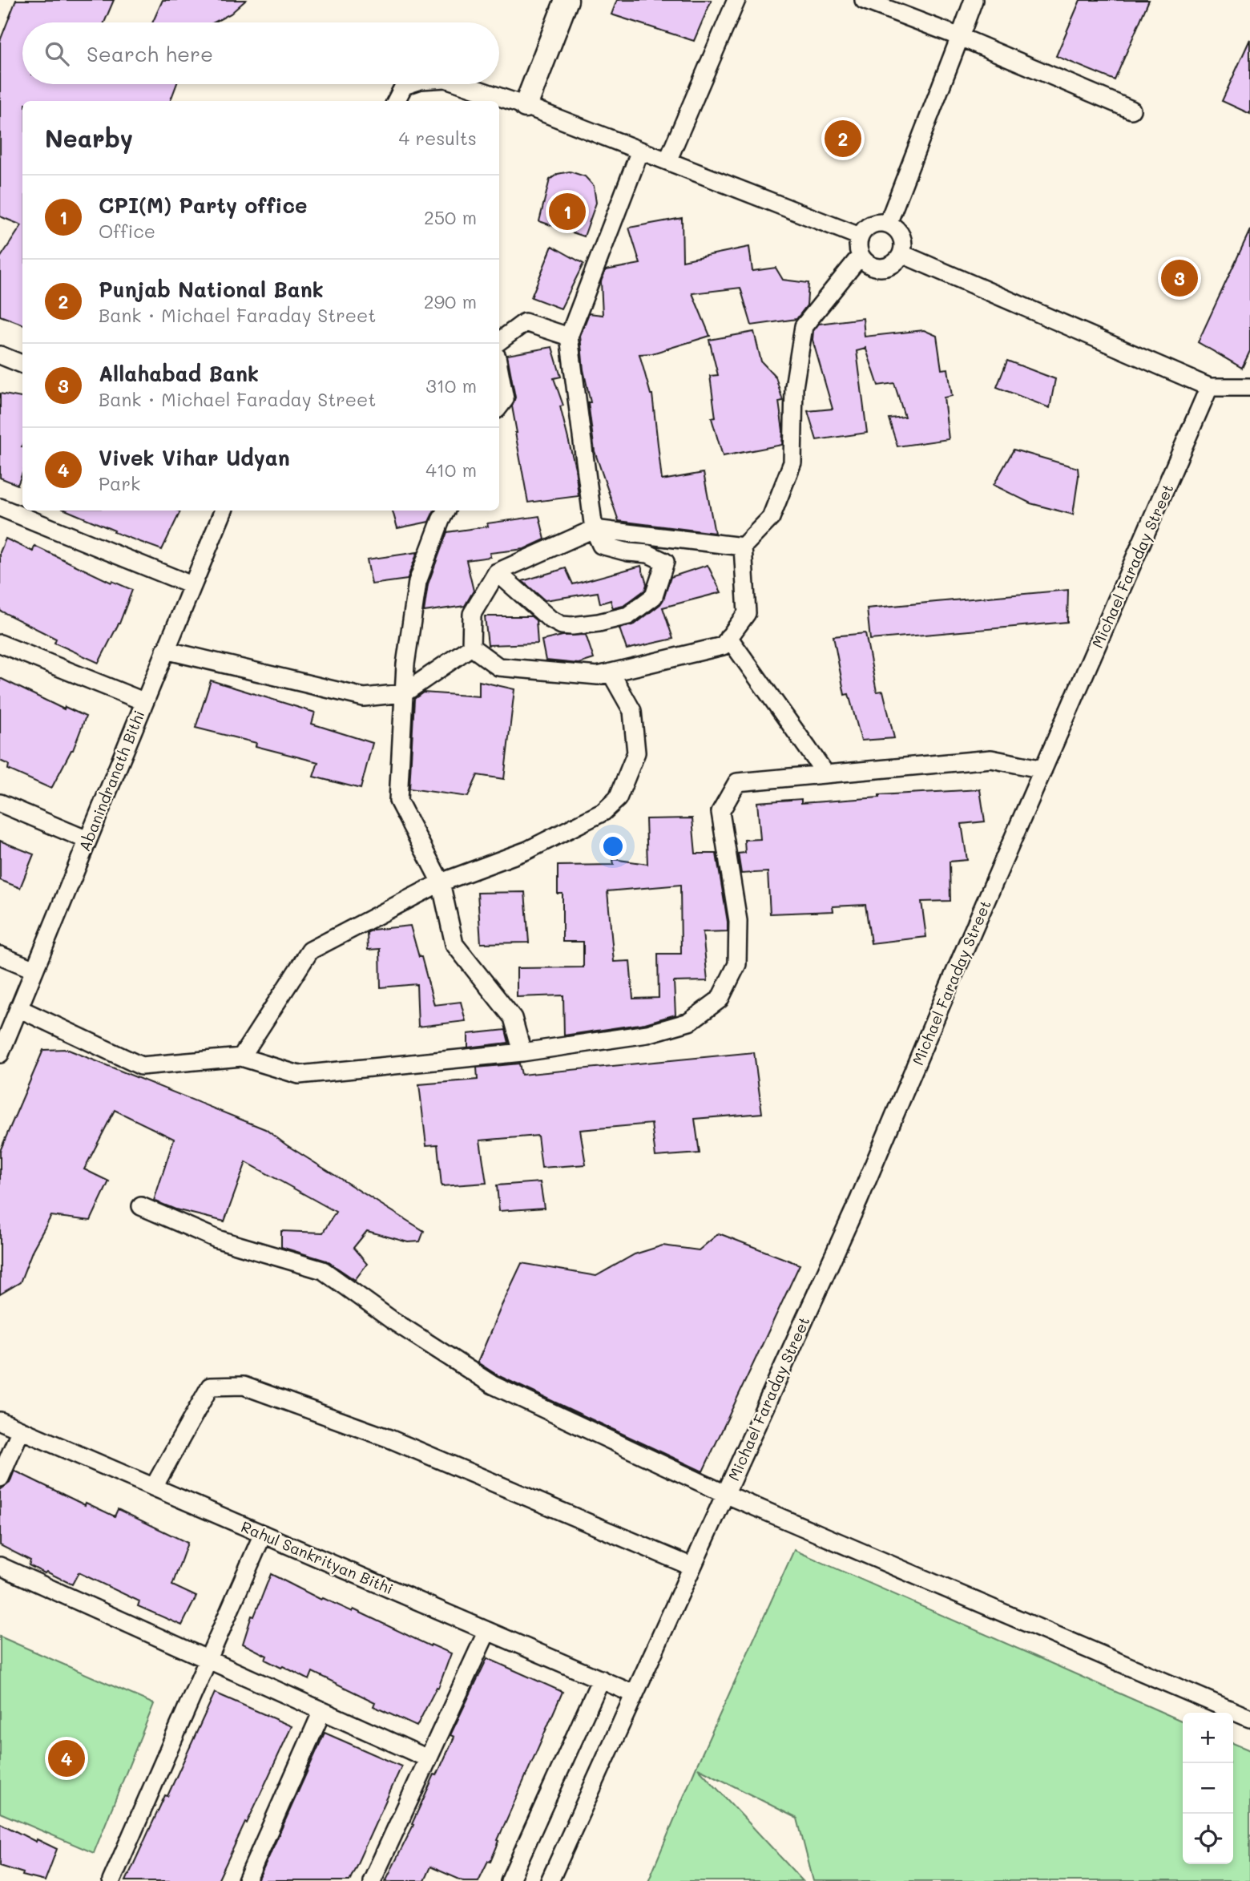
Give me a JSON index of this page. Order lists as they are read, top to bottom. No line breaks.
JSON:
{"streets":{"street":["Michael Faraday Street","Abanindranath Bithi","Rahul Sankrityan Bithi"]},"crossings":[["Michael Faraday Street","Rahul Sankrityan Bithi"]],"page":{"search":"Search here","heading":["Nearby","4 results"],"pins":["2","1","3","4"],"list":[{"mark":"1","name":"CPI(M) Party office","note":"Office","value":"250 m"},{"mark":"2","name":"Punjab National Bank","note":"Bank · Michael Faraday Street","value":"290 m"},{"mark":"3","name":"Allahabad Bank","note":"Bank · Michael Faraday Street","value":"310 m"},{"mark":"4","name":"Vivek Vihar Udyan","note":"Park","value":"410 m"}],"map_buttons":["+","−"]}}
